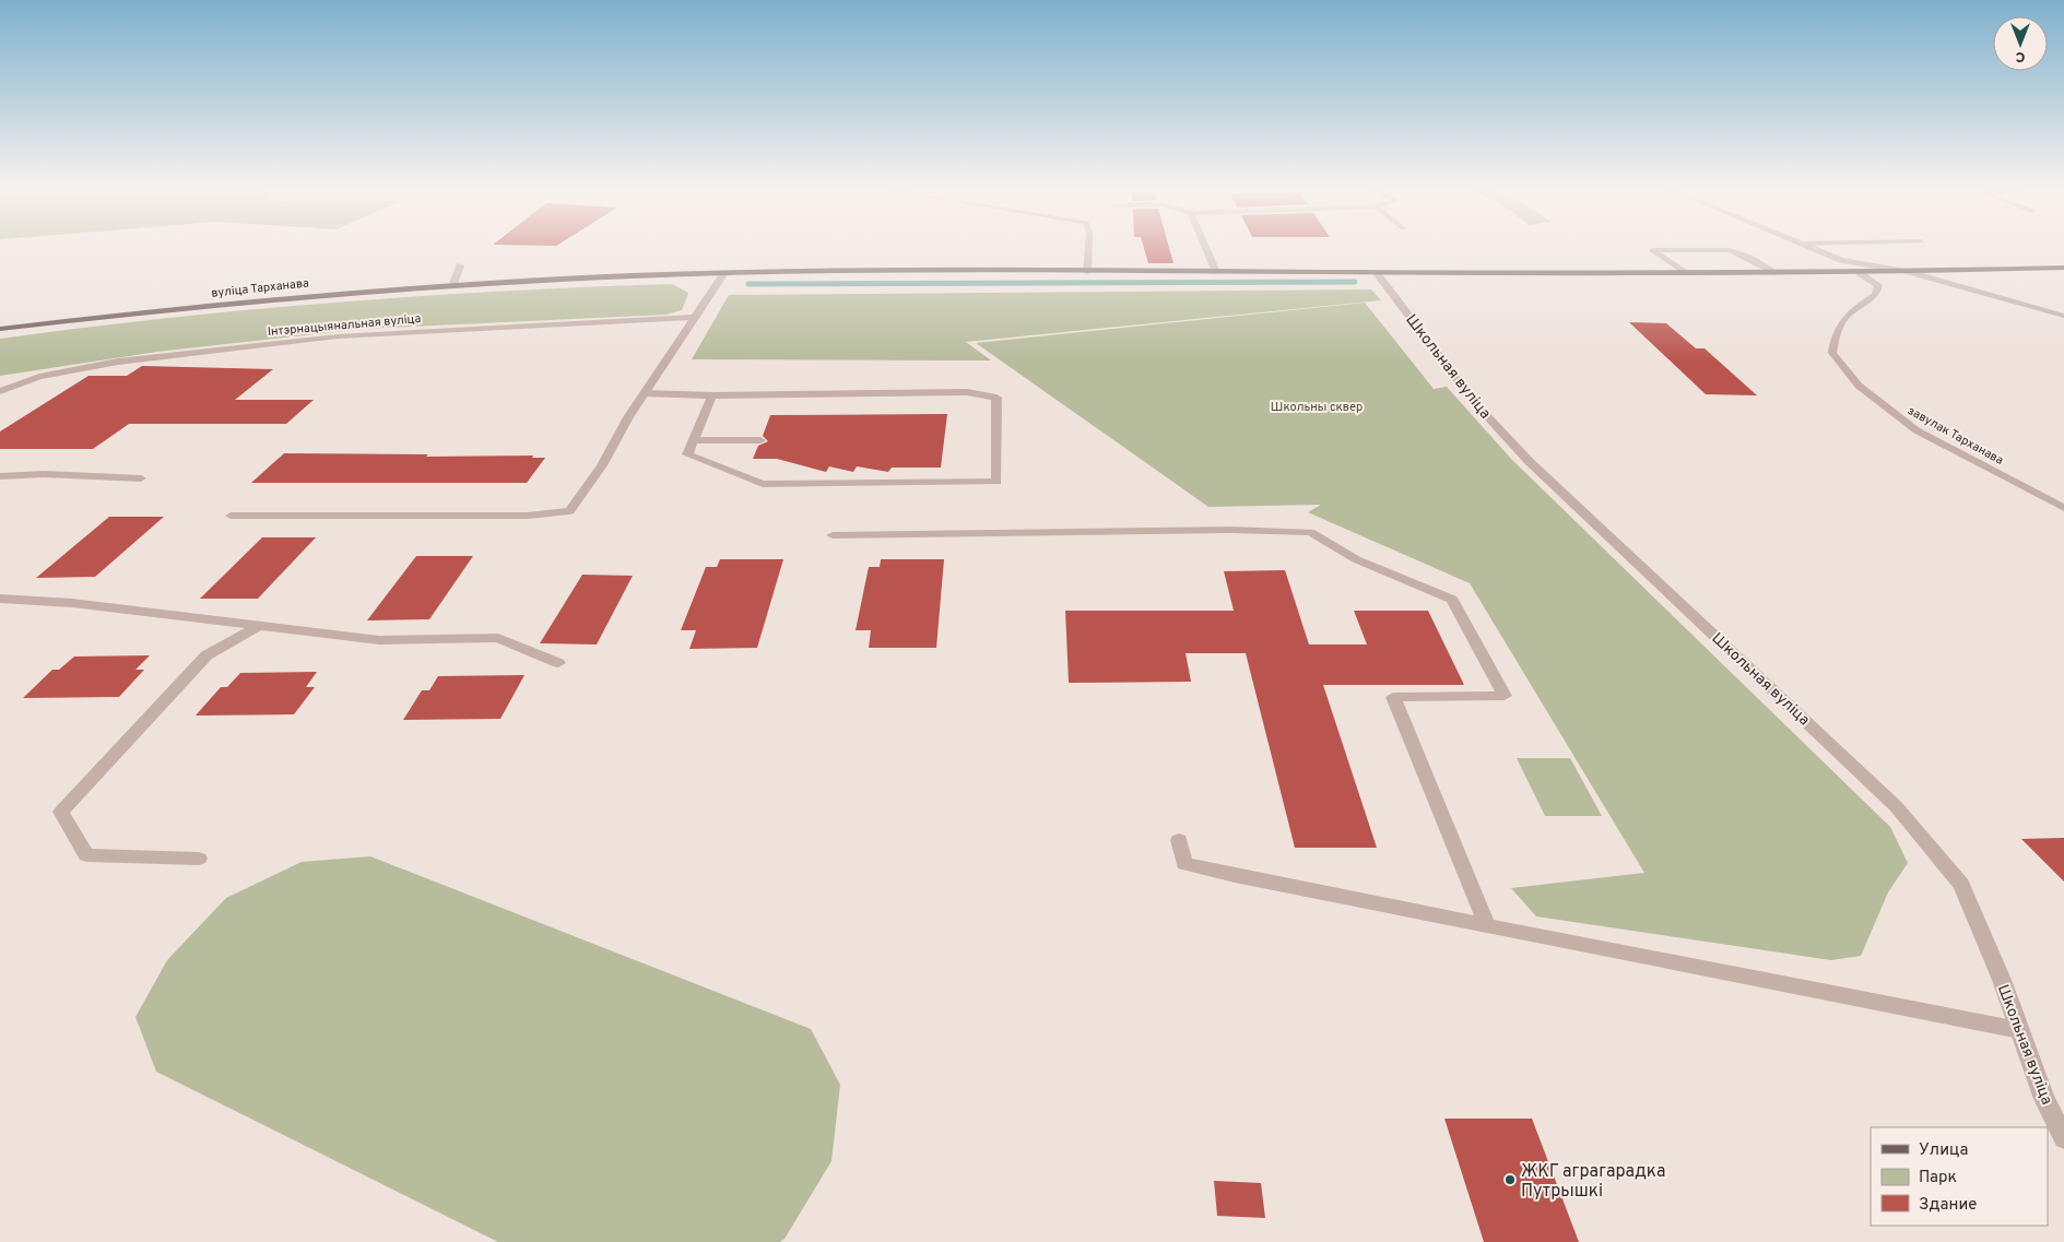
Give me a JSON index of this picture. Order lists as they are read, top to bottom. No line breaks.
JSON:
{"streets":{"main road":["вуліца Тарханава"],"street":["Інтэрнацыянальная вуліца","Школьная вуліца","завулак Тарханава"]},"crossings":[["вуліца Тарханава","Школьная вуліца"],["вуліца Тарханава","завулак Тарханава"]],"parks":["Школьны сквер"],"places":["ЖКГ аграгарадка Путрышкі"],"legend":["Улица","Парк","Здание"],"north":"bottom"}
